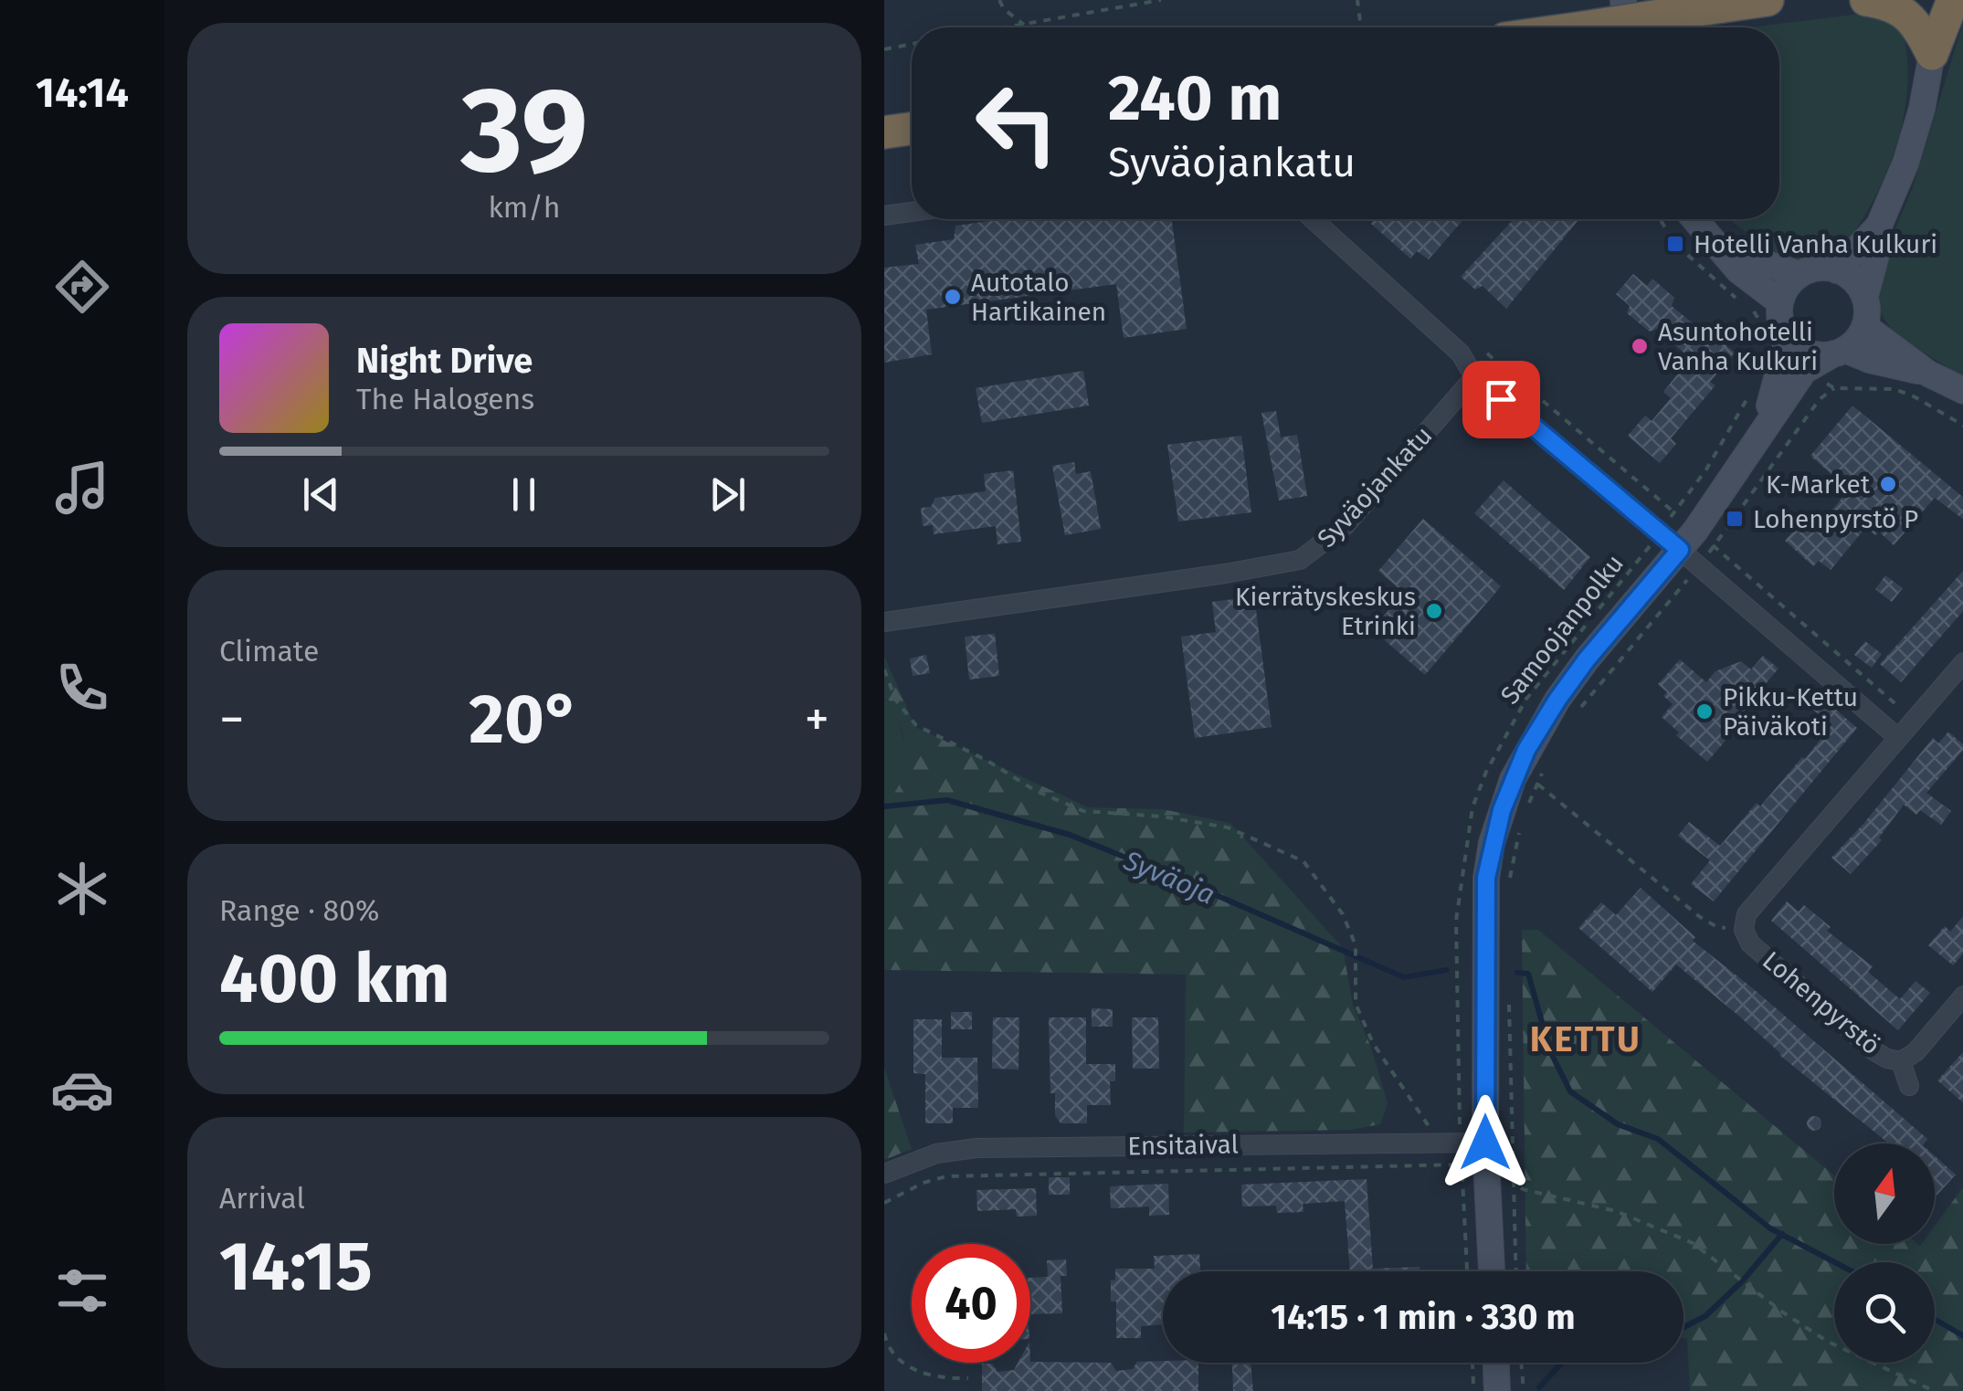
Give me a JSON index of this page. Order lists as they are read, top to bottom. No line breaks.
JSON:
{"streets":{"street":["Syväojankatu","Lohenpyrstö","Ensitaival"],"path":["Samoojanpolku"]},"crossings":[["Samoojanpolku","Ensitaival"]],"districts":["KETTU"],"water":["Syväoja"],"places":{"transit":["Hotelli Vanha Kulkuri","Lohenpyrstö P"],"other":["Autotalo Hartikainen","Asuntohotelli Vanha Kulkuri","K-Market","Kierrätyskeskus Etrinki","Pikku-Kettu Päiväkoti"]},"north":"top","page":{"tabs":"14:14","tile":[["39","km/h"],"Climate",["Range · 80%","400 km"],["Arrival","14:15"]],"turn":["240 m","Syväojankatu"],"song":["Night Drive","The Halogens"],"heat":["−","20°","+"],"limit":"40","trip":"14:15 · 1 min · 330 m"}}
